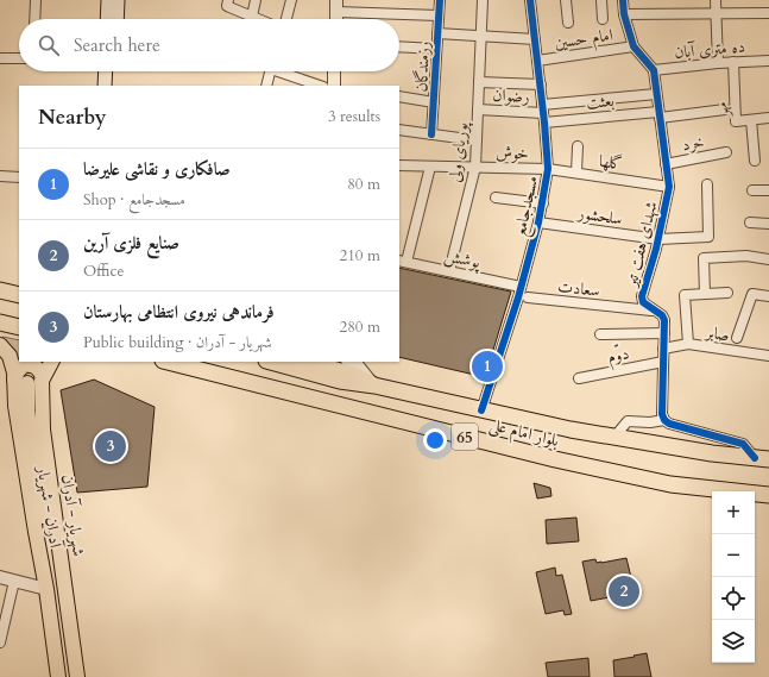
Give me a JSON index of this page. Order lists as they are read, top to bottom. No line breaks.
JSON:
{"streets":{"highway":["بلوار امام علی","65"],"main road":["آدران - شهریار","شهریار - آدران"],"street":["امام حسین","ده متری آبان","رزمندگان","رضوان","بعثت","مهر","خرد","پوریای ولی","خوش","گلها","مسجدجامع","سلحشور","شهدای هفت تیر","پوشش","سعادت","صابر","دوّم"]},"crossings":[["امام حسین","مسجدجامع"],["ده متری آبان","مهر"],["ده متری آبان","شهدای هفت تیر"],["رضوان","پوریای ولی"],["رضوان","مسجدجامع"],["رضوان","شهدای هفت تیر"],["بعثت","مسجدجامع"],["بعثت","شهدای هفت تیر"],["خرد","شهدای هفت تیر"],["پوریای ولی","خوش"],["پوریای ولی","پوشش"],["خوش","گلها"],["خوش","مسجدجامع"],["گلها","مسجدجامع"],["گلها","شهدای هفت تیر"],["مسجدجامع","سلحشور"],["مسجدجامع","پوشش"],["مسجدجامع","بلوار امام علی"],["سلحشور","شهدای هفت تیر"],["شهدای هفت تیر","سعادت"],["شهدای هفت تیر","صابر"],["شهدای هفت تیر","دوّم"]],"page":{"search":"Search here","heading":["Nearby","3 results"],"list":[{"mark":"1","name":"صافکاری و نقاشی عليرضا","note":"Shop · مسجدجامع","value":"80 m"},{"mark":"2","name":"صنایع فلزی آرین","note":"Office","value":"210 m"},{"mark":"3","name":"فرماندهی نیروی انتظامی بهارستان","note":"Public building · شهریار - آدران","value":"280 m"}],"pins":["1","3","2"],"map_buttons":["+","−"]}}
